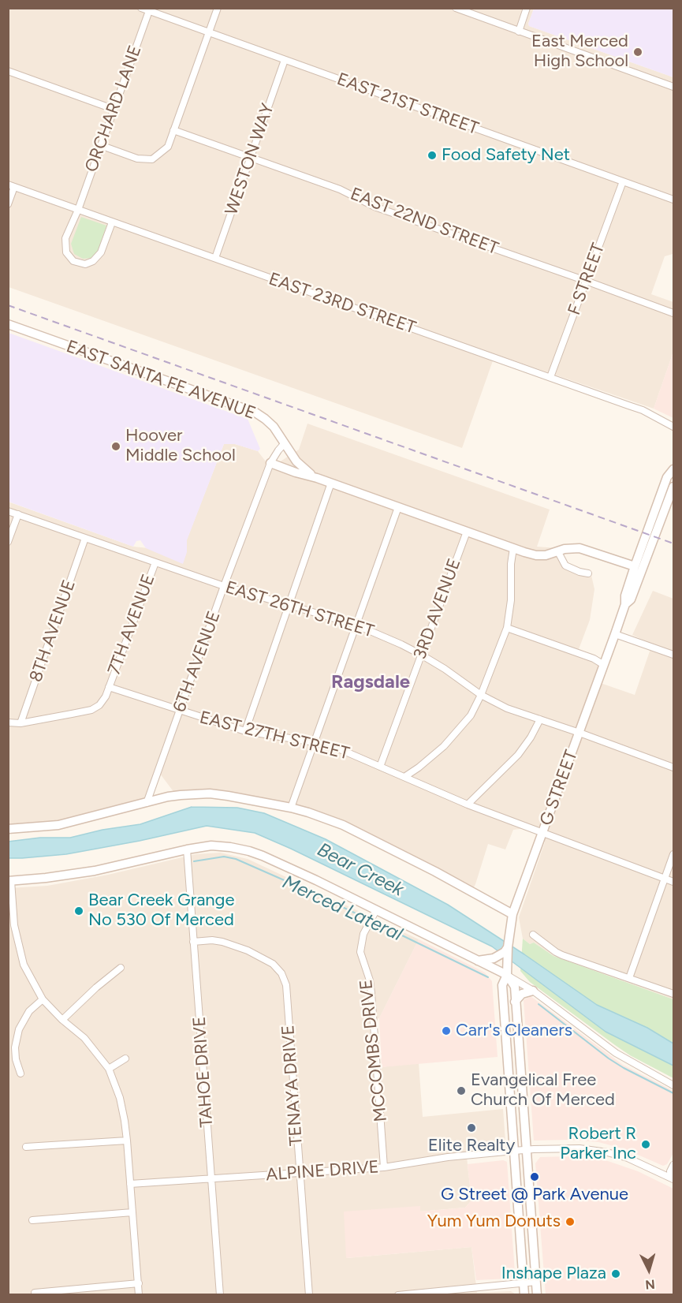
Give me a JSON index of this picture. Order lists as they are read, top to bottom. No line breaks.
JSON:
{"streets":{"street":["EAST 21ST STREET","ORCHARD LANE","WESTON WAY","EAST 22ND STREET","F STREET","EAST 23RD STREET","EAST SANTA FE AVENUE","3RD AVENUE","EAST 26TH STREET","7TH AVENUE","8TH AVENUE","6TH AVENUE","EAST 27TH STREET","G STREET","MCCOMBS DRIVE","TAHOE DRIVE","TENAYA DRIVE","ALPINE DRIVE"]},"crossings":[["EAST 21ST STREET","ORCHARD LANE"],["EAST 21ST STREET","WESTON WAY"],["EAST 21ST STREET","F STREET"],["ORCHARD LANE","EAST 23RD STREET"],["WESTON WAY","EAST 22ND STREET"],["WESTON WAY","EAST 23RD STREET"],["EAST 22ND STREET","F STREET"],["F STREET","EAST 23RD STREET"],["EAST SANTA FE AVENUE","3RD AVENUE"],["EAST SANTA FE AVENUE","6TH AVENUE"],["EAST SANTA FE AVENUE","G STREET"],["3RD AVENUE","EAST 26TH STREET"],["3RD AVENUE","EAST 27TH STREET"],["EAST 26TH STREET","7TH AVENUE"],["EAST 26TH STREET","8TH AVENUE"],["EAST 26TH STREET","6TH AVENUE"],["EAST 26TH STREET","G STREET"],["7TH AVENUE","8TH AVENUE"],["7TH AVENUE","EAST 27TH STREET"],["6TH AVENUE","EAST 27TH STREET"],["EAST 27TH STREET","G STREET"],["G STREET","ALPINE DRIVE"],["MCCOMBS DRIVE","ALPINE DRIVE"],["TAHOE DRIVE","TENAYA DRIVE"],["TAHOE DRIVE","ALPINE DRIVE"],["TENAYA DRIVE","ALPINE DRIVE"]],"districts":["Ragsdale"],"water":["Bear Creek","Merced Lateral"],"places":["East Merced High School","Food Safety Net","Hoover Middle School","Bear Creek Grange No 530 Of Merced","Carr's Cleaners","Evangelical Free Church Of Merced","Elite Realty","Robert R Parker Inc","G Street @ Park Avenue","Yum Yum Donuts","Inshape Plaza"],"north":"bottom"}
